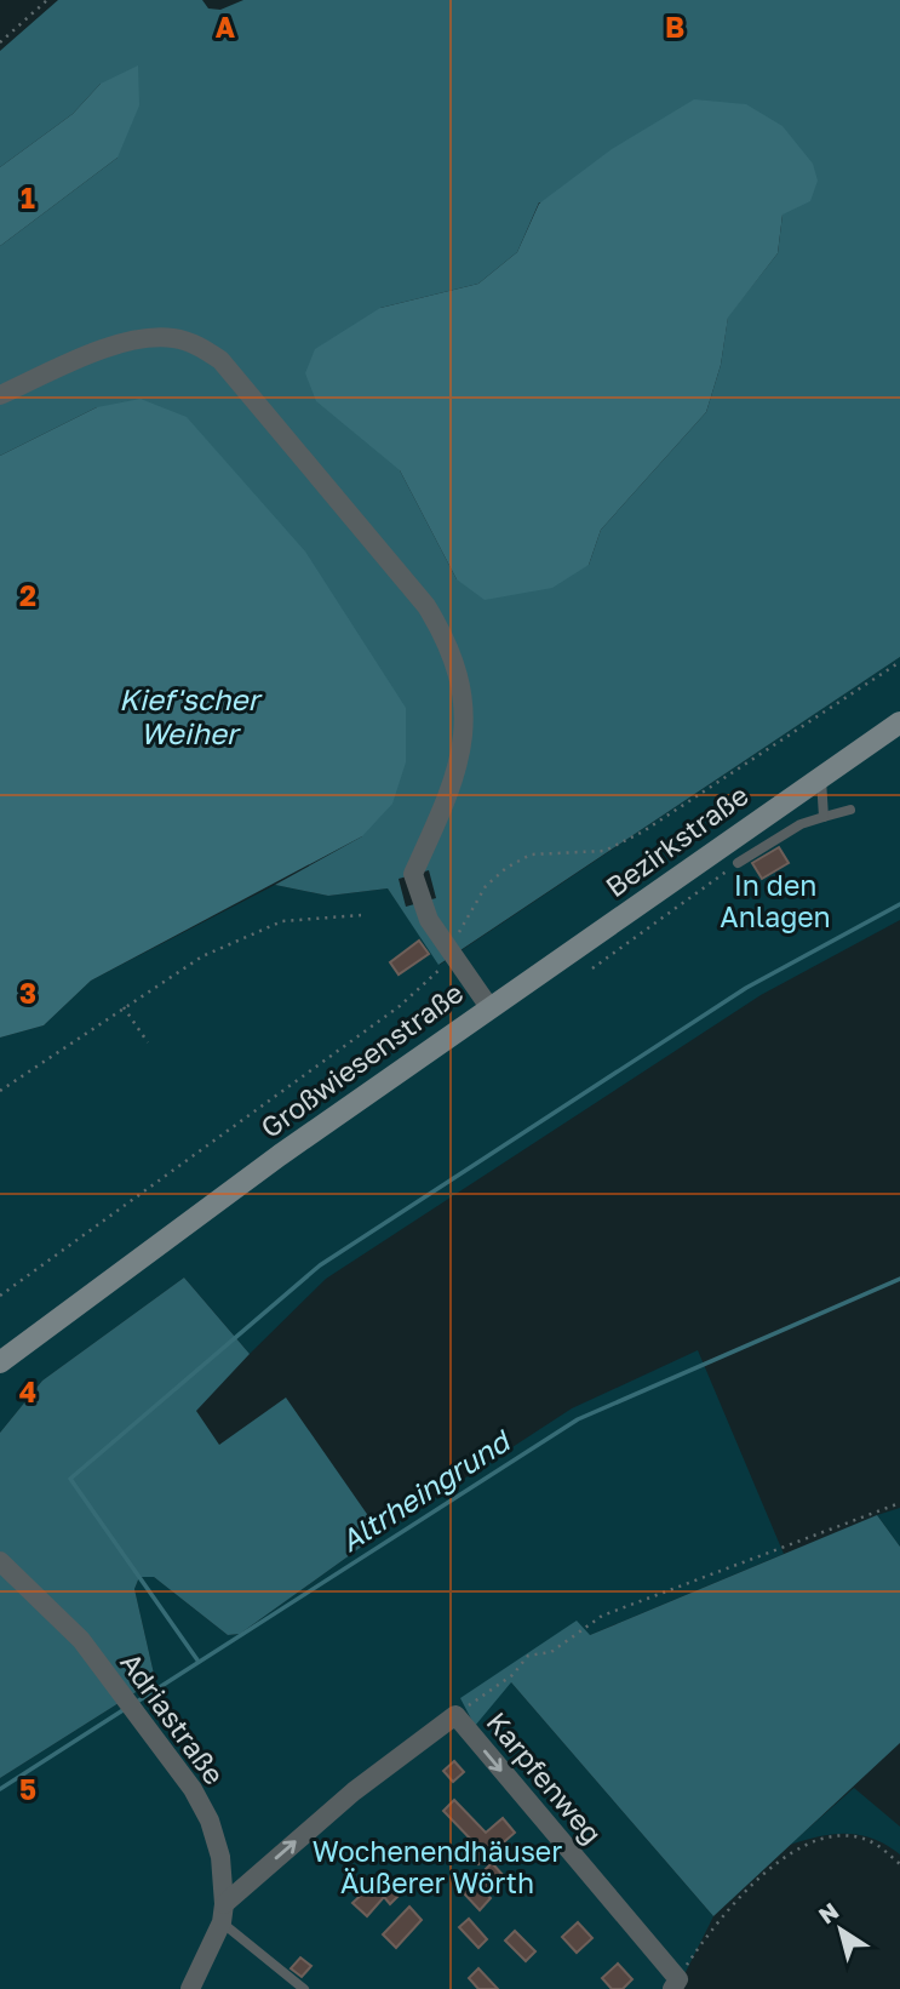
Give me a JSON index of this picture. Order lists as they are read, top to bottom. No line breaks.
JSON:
{"streets":{"street":["Bezirkstraße","Großwiesenstraße","Adriastraße","Karpfenweg"]},"crossings":[["Bezirkstraße","Großwiesenstraße"],["Adriastraße","Karpfenweg"]],"water":["Kief'scher Weiher","Altrheingrund"],"parks":["In den Anlagen","Wochenendhäuser Äußerer Wörth"],"north":"top left","grid":{"columns":["A","B"],"rows":["1","2","3","4","5"]}}
